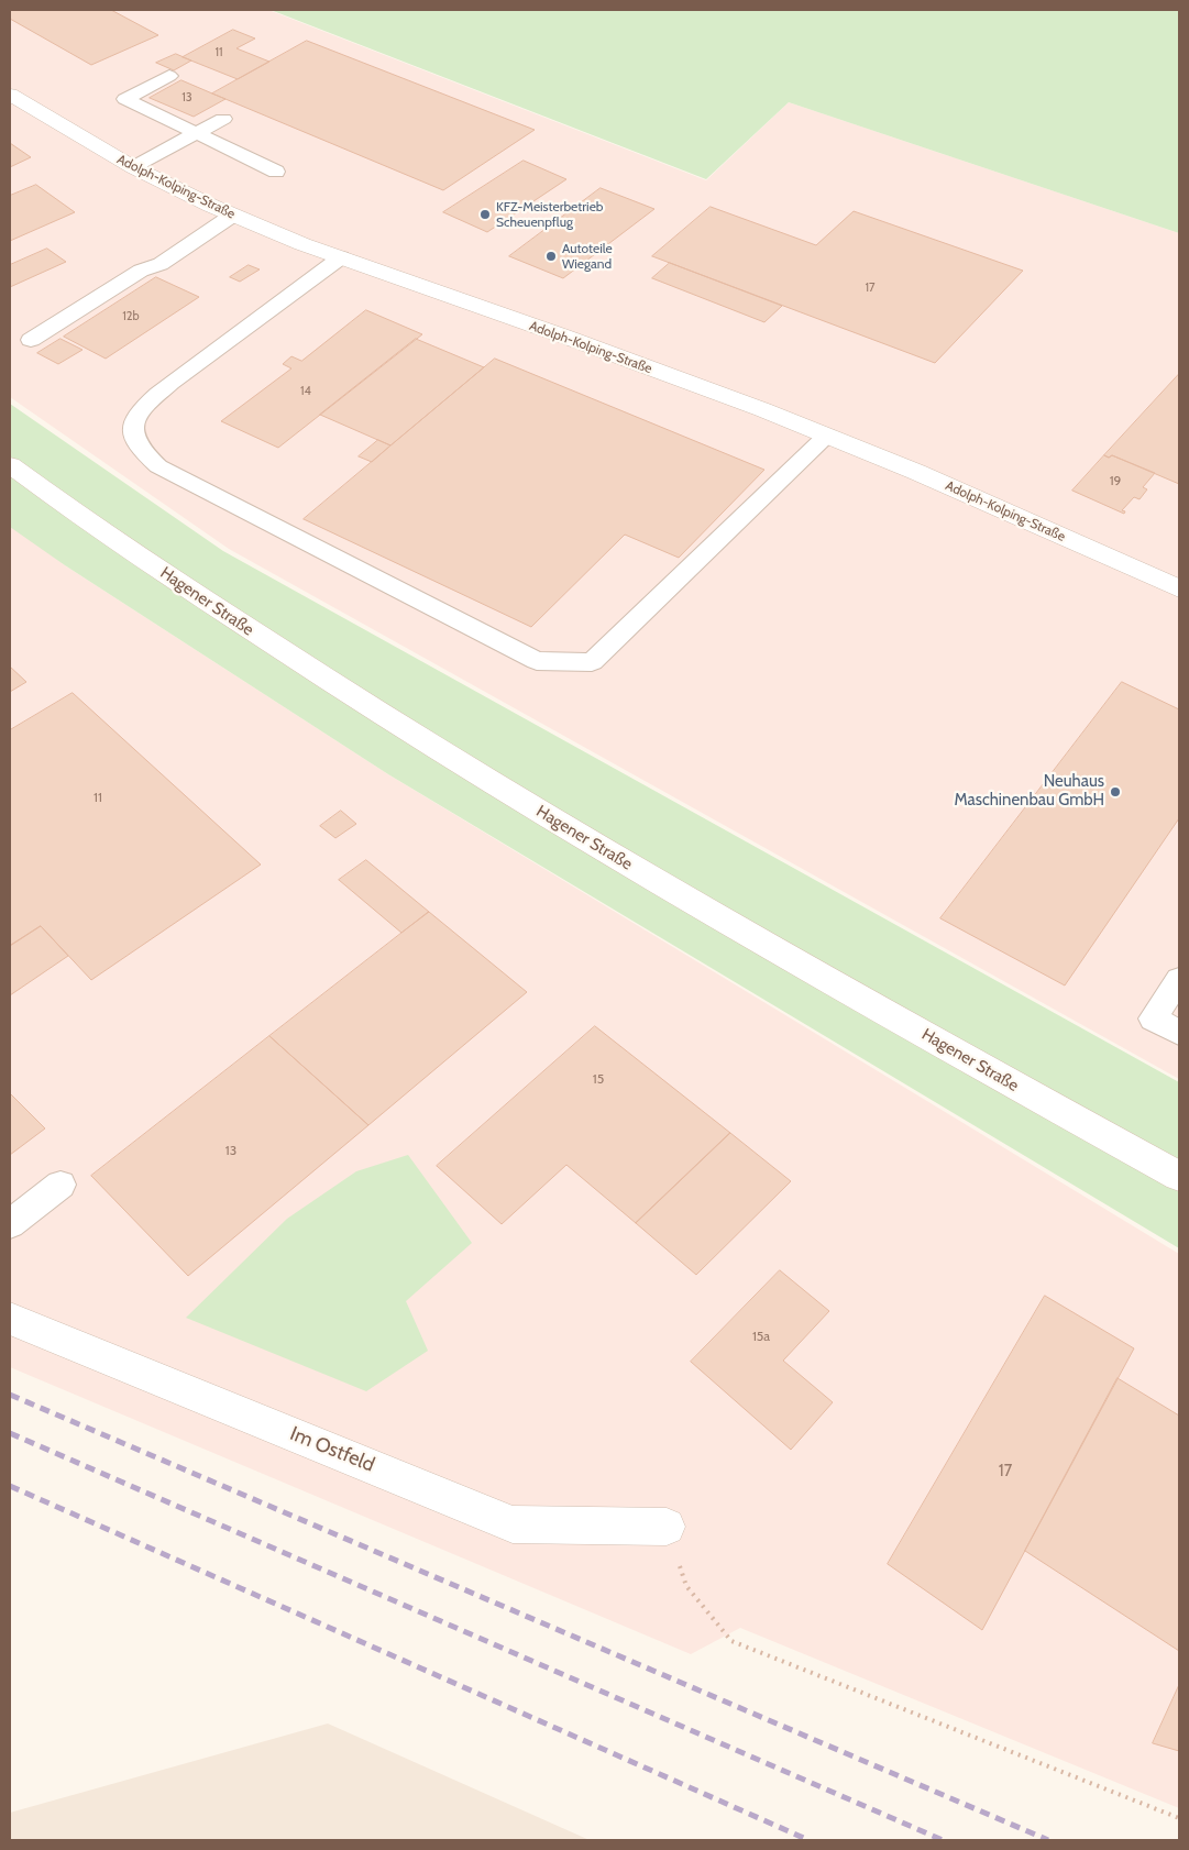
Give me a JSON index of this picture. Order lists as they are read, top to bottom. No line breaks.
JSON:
{"streets":{"street":["Adolph-Kolping-Straße","Hagener Straße","Im Ostfeld"]},"places":["KFZ-Meisterbetrieb Scheuenpflug","Autoteile Wiegand","Neuhaus Maschinenbau GmbH"],"house_numbers":["11","13","17","12b","14","19","11","15","13","15a","17"]}
